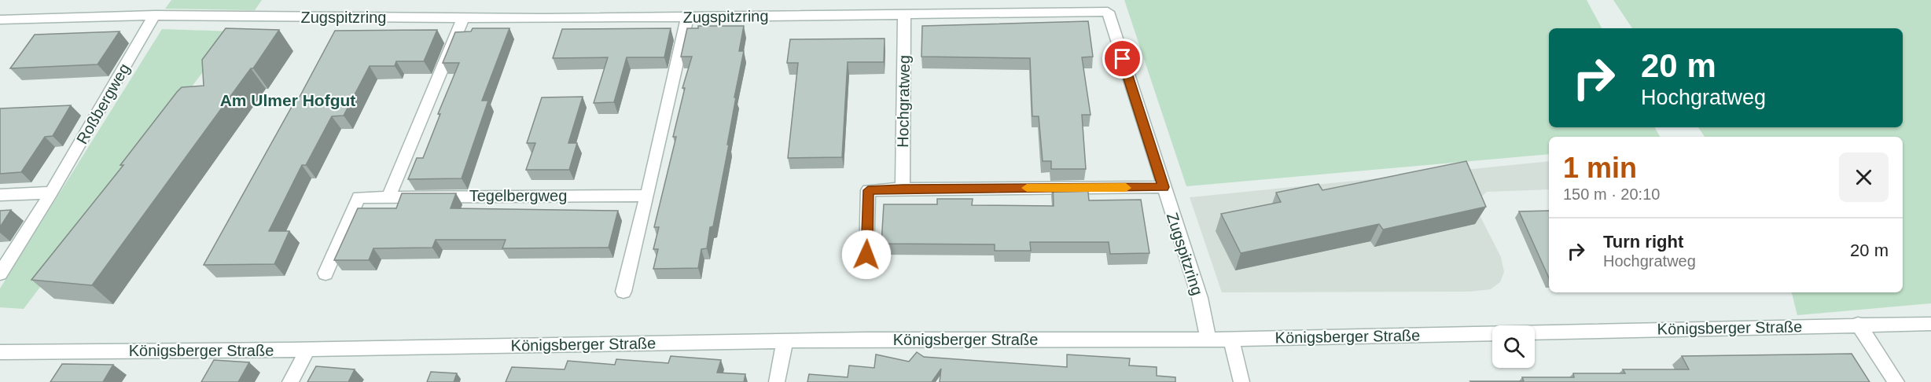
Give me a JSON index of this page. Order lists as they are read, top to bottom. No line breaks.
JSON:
{"streets":{"street":["Zugspitzring","Hochgratweg","Roßbergweg","Tegelbergweg","Königsberger Straße"]},"crossings":[["Zugspitzring","Hochgratweg"],["Zugspitzring","Roßbergweg"],["Zugspitzring","Königsberger Straße"]],"districts":["Am Ulmer Hofgut"],"page":{"turn":["20 m","Hochgratweg"],"heading":["1 min","150 m · 20:10"],"list":[{"name":"Turn right","note":"Hochgratweg","value":"20 m"}]}}
